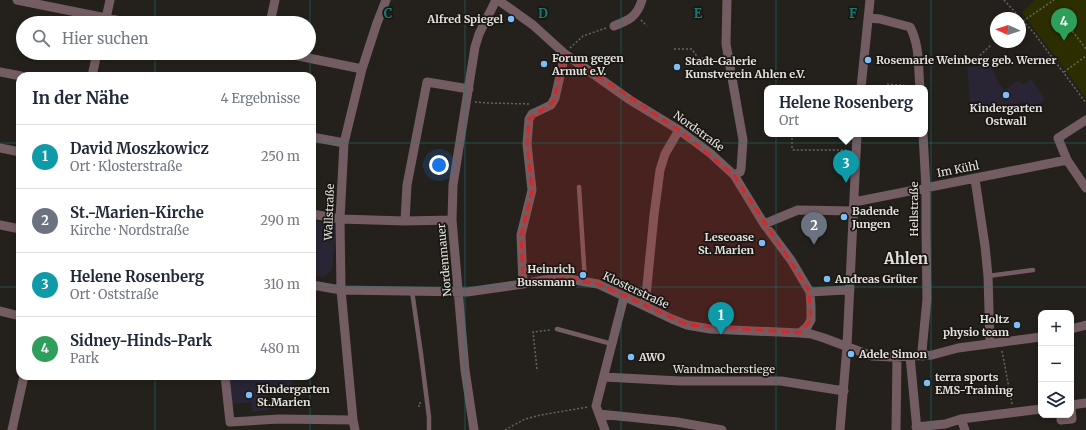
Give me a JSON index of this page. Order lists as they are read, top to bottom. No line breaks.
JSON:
{"streets":{"street":["Nordstraße","Im Kühl","Hellstraße","Wallstraße","Nordenmauer","Klosterstraße","Wandmacherstiege"]},"crossings":[["Nordstraße","Im Kühl"],["Nordstraße","Nordenmauer"],["Nordstraße","Klosterstraße"],["Im Kühl","Hellstraße"],["Hellstraße","Klosterstraße"],["Wallstraße","Klosterstraße"],["Nordenmauer","Klosterstraße"]],"districts":["Ahlen"],"places":["Alfred Spiegel","Rosemarie Weinberg geb. Werner","Forum gegen Armut e.V.","Stadt-Galerie Kunstverein Ahlen e.V.","Kindergarten Ostwall","Badende Jungen","Leseoase St. Marien","Heinrich Bussmann","Andreas Grüter","Holtz physio team","Adele Simon","AWO","terra sports EMS-Training","Kindergarten St.Marien"],"north":"left","page":{"pins":["4","3","2","1"],"search":"Hier suchen","heading":["In der Nähe","4 Ergebnisse"],"popup":["Helene Rosenberg","Ort"],"list":[{"mark":"1","name":"David Moszkowicz","note":"Ort · Klosterstraße","value":"250 m"},{"mark":"2","name":"St.-Marien-Kirche","note":"Kirche · Nordstraße","value":"290 m"},{"mark":"3","name":"Helene Rosenberg","note":"Ort · Oststraße","value":"310 m"},{"mark":"4","name":"Sidney-Hinds-Park","note":"Park","value":"480 m"}],"map_buttons":["+","−"]},"grid":{"columns":["C","D","E","F"]}}
